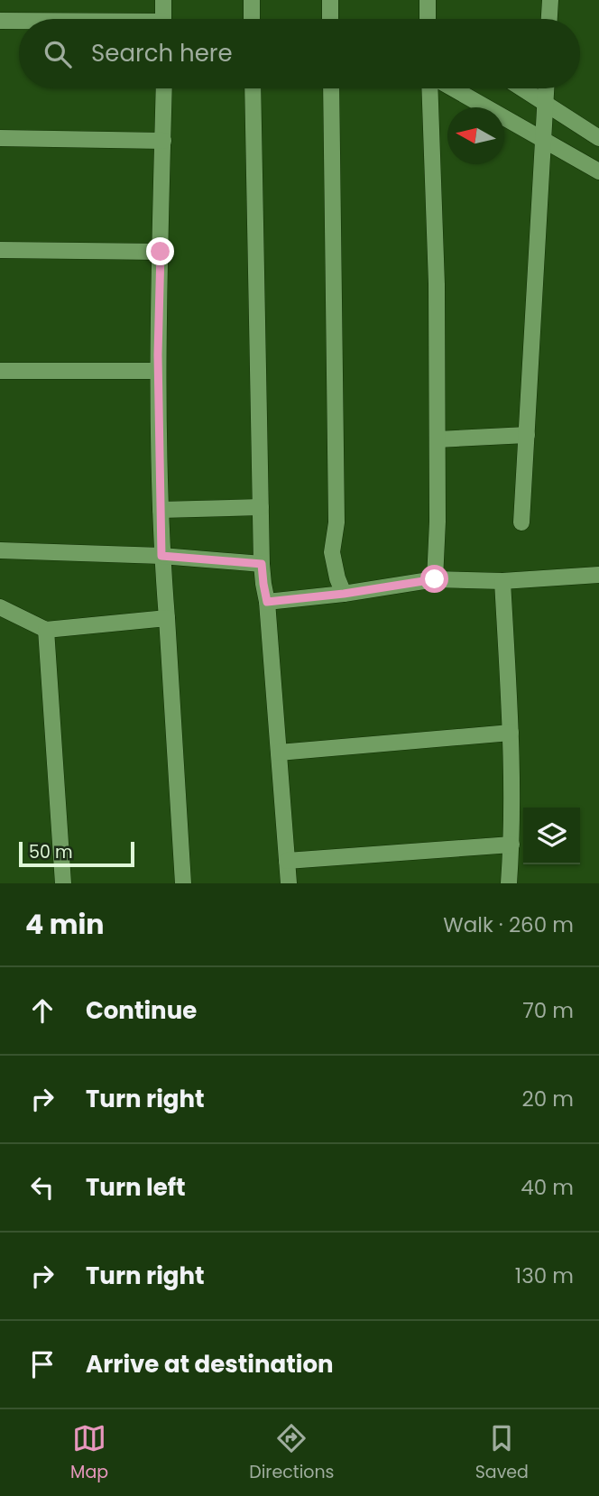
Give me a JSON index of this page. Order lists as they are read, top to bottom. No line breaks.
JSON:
{"scale_bar":"50 m","north":"left","page":{"search":"Search here","scale":"50 m","heading":["4 min","Walk · 260 m"],"list":[["Continue","70 m"],["Turn right","20 m"],["Turn left","40 m"],["Turn right","130 m"],"Arrive at destination"],"nav":["Map","Directions","Saved"]}}
